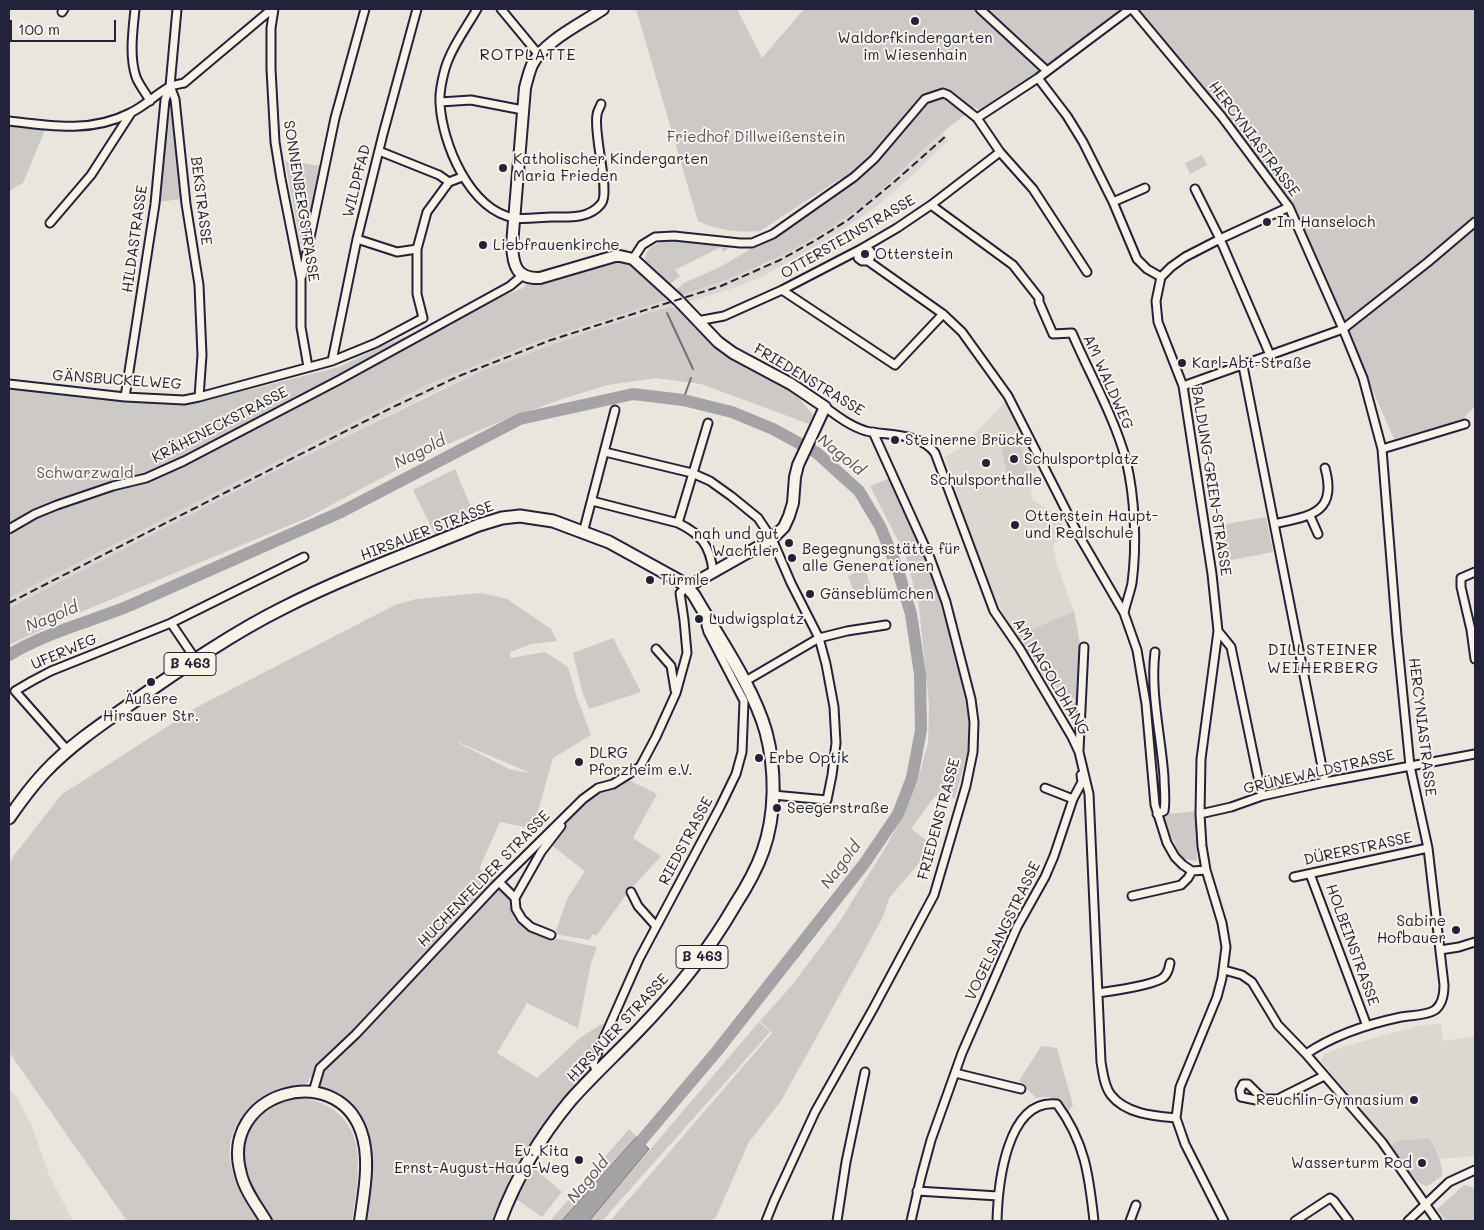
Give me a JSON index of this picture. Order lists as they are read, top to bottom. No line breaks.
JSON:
{"streets":{"main road":["HIRSAUER STRASSE","B 463"],"street":["HERCYNIASTRASSE","WILDPFAD","BEKSTRASSE","SONNENBERGSTRASSE","OTTERSTEINSTRASSE","HILDASTRASSE","GÄNSBUCKELWEG","FRIEDENSTRASSE","AM WALDWEG","KRÄHENECKSTRASSE","BALDUNG-GRIEN-STRASSE","UFERWEG","AM NAGOLDHANG","GRÜNEWALDSTRASSE","RIEDSTRASSE","DÜRERSTRASSE","HUCHENFELDER STRASSE","VOGELSANGSTRASSE","HOLBEINSTRASSE"]},"crossings":[["HERCYNIASTRASSE","GRÜNEWALDSTRASSE"],["HERCYNIASTRASSE","DÜRERSTRASSE"],["HERCYNIASTRASSE","HOLBEINSTRASSE"],["WILDPFAD","GÄNSBUCKELWEG"],["BEKSTRASSE","HILDASTRASSE"],["BEKSTRASSE","GÄNSBUCKELWEG"],["SONNENBERGSTRASSE","GÄNSBUCKELWEG"],["OTTERSTEINSTRASSE","FRIEDENSTRASSE"],["OTTERSTEINSTRASSE","AM WALDWEG"],["HILDASTRASSE","GÄNSBUCKELWEG"],["FRIEDENSTRASSE","AM NAGOLDHANG"],["BALDUNG-GRIEN-STRASSE","AM NAGOLDHANG"],["BALDUNG-GRIEN-STRASSE","GRÜNEWALDSTRASSE"],["HIRSAUER STRASSE","UFERWEG"],["HIRSAUER STRASSE","RIEDSTRASSE"],["HIRSAUER STRASSE","HUCHENFELDER STRASSE"],["AM NAGOLDHANG","VOGELSANGSTRASSE"],["DÜRERSTRASSE","HOLBEINSTRASSE"]],"districts":["ROTPLATTE","DILLSTEINER WEIHERBERG"],"water":["Nagold"],"parks":["Friedhof Dillweißenstein","Schwarzwald"],"places":["Waldorfkindergarten im Wiesenhain","Katholischer Kindergarten Maria Frieden","Im Hanseloch","Liebfrauenkirche","Otterstein","Karl-Abt-Straße","Steinerne Brücke","Schulsportplatz","Schulsporthalle","Otterstein Haupt- und Realschule","nah und gut Wachtler","Begegnungsstätte für alle Generationen","Türmle","Gänseblümchen","Ludwigsplatz","Äußere Hirsauer Str.","Erbe Optik","DLRG Pforzheim e.V.","Seegerstraße","Sabine Hofbauer","Reuchlin-Gymnasium","Ev. Kita Ernst-August-Haug-Weg","Wasserturm Rod"],"scale_bar":"100 m"}
